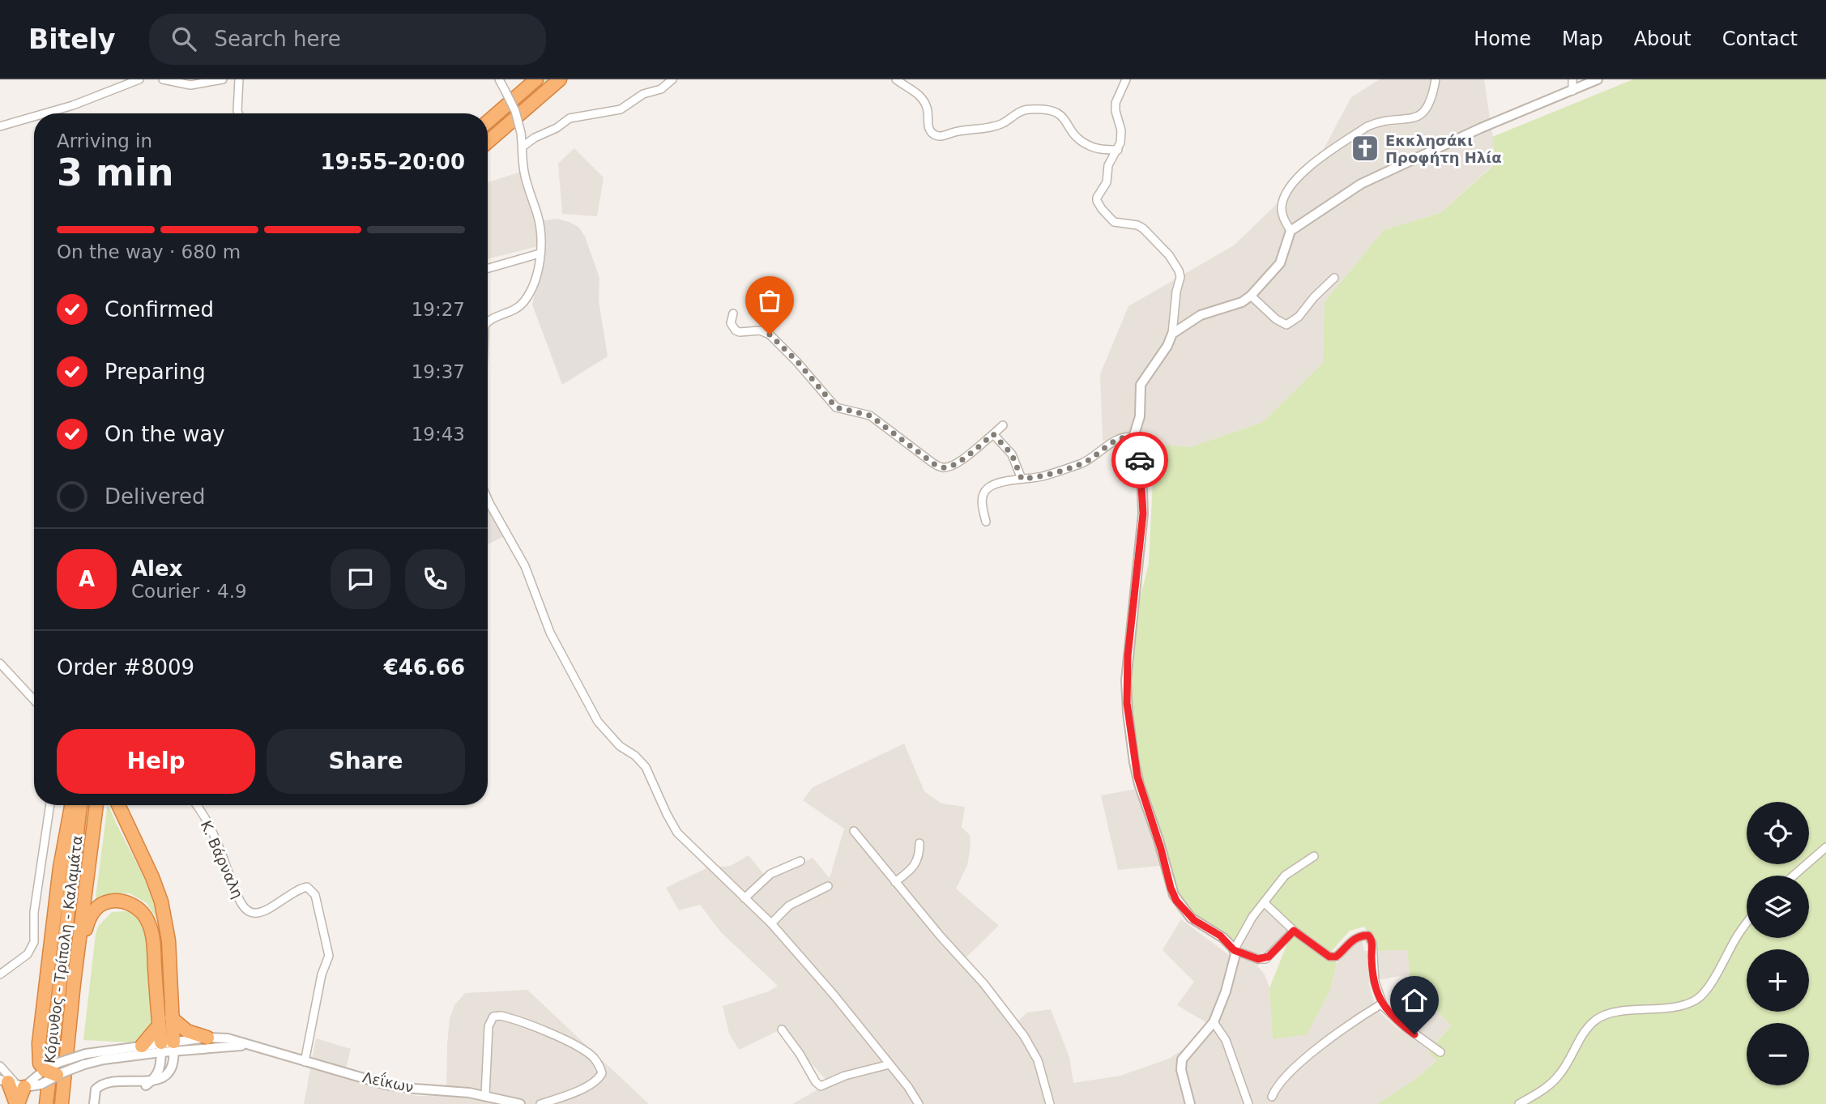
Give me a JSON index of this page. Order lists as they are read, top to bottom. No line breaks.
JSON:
{"streets":{"highway":["Κόρινθος - Τρίπολη - Καλαμάτα"],"street":["Κ. Βάρναλη","Λεΐκων"]},"crossings":[["Κ. Βάρναλη","Λεΐκων"]],"places":{"church":["Εκκλησάκι Προφήτη Ηλία"]},"page":{"header":"Bitely","search":"Search here","nav":["Home","Map","About","Contact"],"heading":["3 min","Arriving in","19:55–20:00"],"panel":["Alex","Courier · 4.9","Order #8009","€46.66"],"bar":"On the way · 680 m","list":[["Confirmed","19:27"],["Preparing","19:37"],["On the way","19:43"],"Delivered"],"round":"A","buttons":["Help","Share"],"map_buttons":["+","−"]}}
